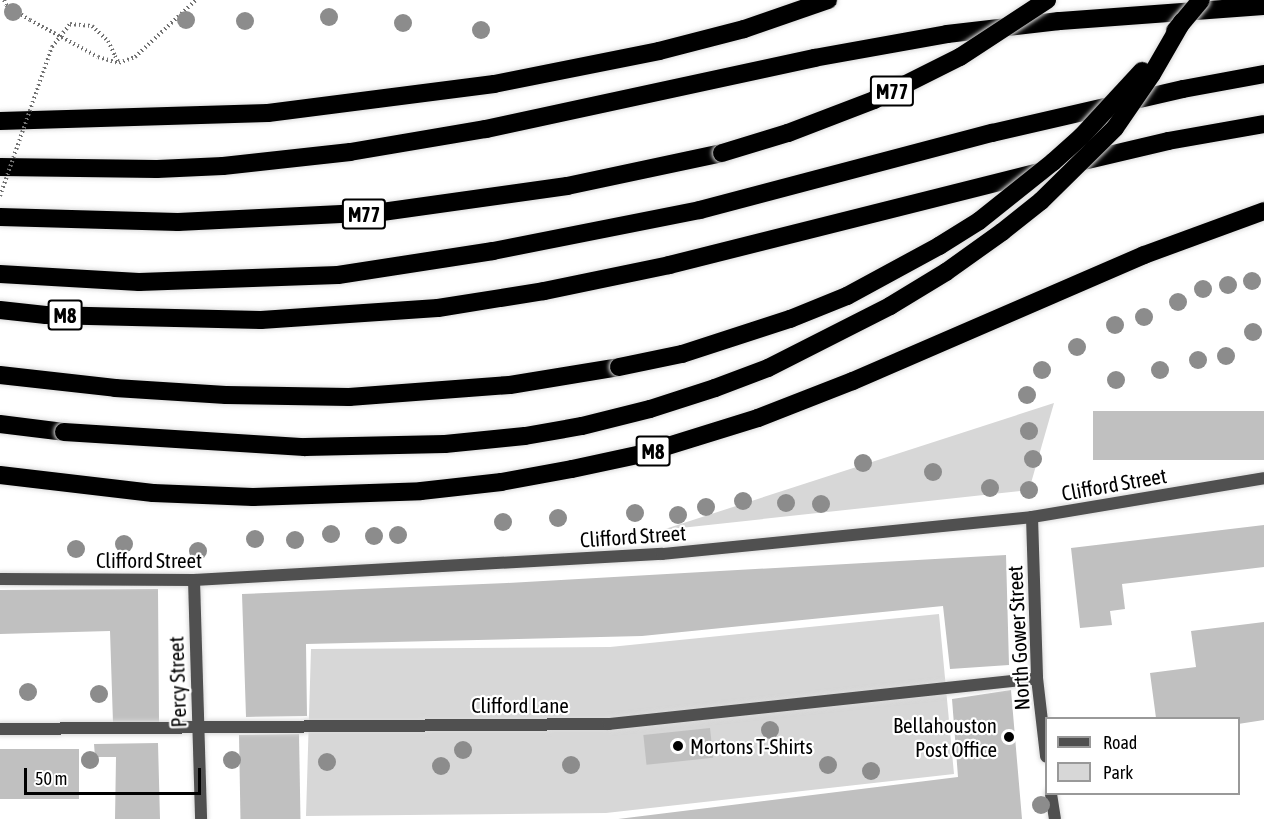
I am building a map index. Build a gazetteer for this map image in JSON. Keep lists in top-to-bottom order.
{
  "streets": {
    "highway": ["M77", "M8"],
    "street": [
      "Clifford Street",
      "North Gower Street",
      "Percy Street",
      "Clifford Lane"
    ]
  },
  "crossings": [
    ["Clifford Street", "North Gower Street"],
    ["Clifford Street", "Percy Street"],
    ["North Gower Street", "Clifford Lane"],
    ["Percy Street", "Clifford Lane"]
  ],
  "places": ["Bellahouston Post Office", "Mortons T-Shirts"],
  "legend": ["Road", "Park"],
  "scale_bar": "50 m"
}
